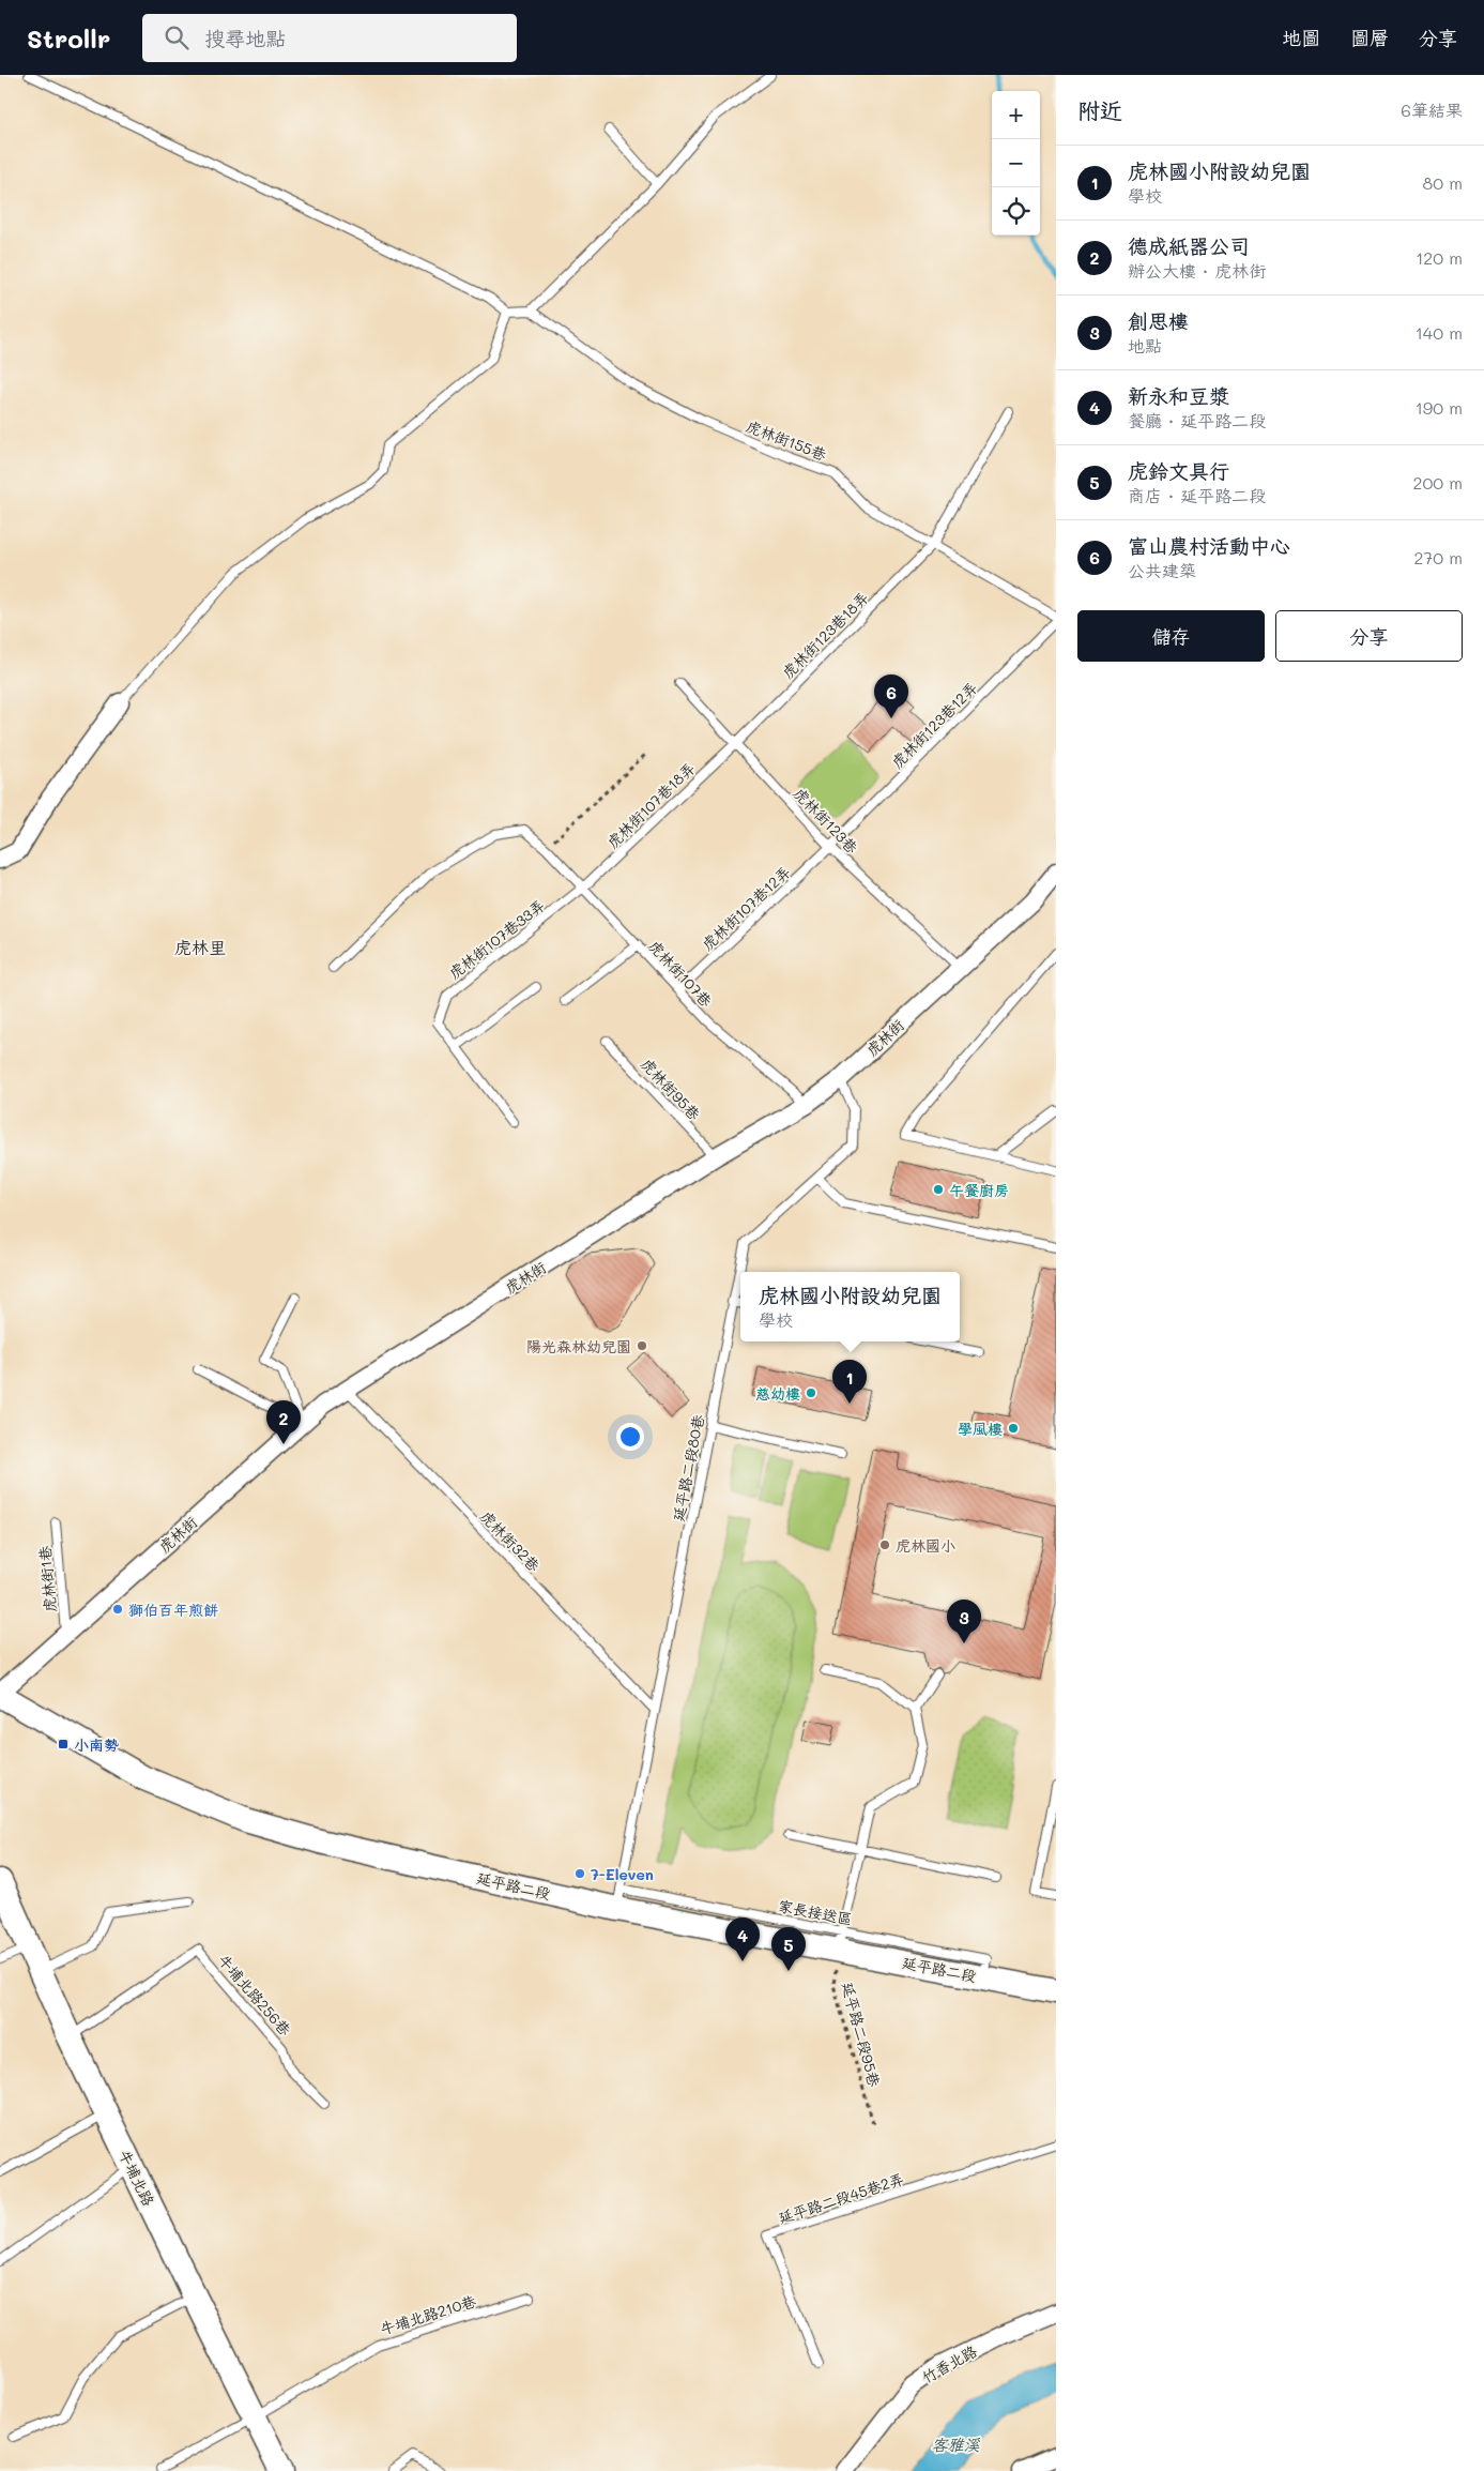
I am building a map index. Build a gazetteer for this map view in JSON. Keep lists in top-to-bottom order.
{
  "streets": {
    "street": [
      "虎林街",
      "延平路二段",
      "牛埔北路",
      "竹香北路"
    ],
    "lane": [
      "虎林街155巷",
      "虎林街123巷18弄",
      "虎林街123巷12弄",
      "虎林街107巷18弄",
      "虎林街123巷",
      "虎林街107巷12弄",
      "虎林街107巷33弄",
      "虎林街107巷",
      "虎林街95巷",
      "延平路二段80巷",
      "虎林街32巷",
      "虎林街1巷",
      "牛埔北路256巷",
      "延平路二段45巷2弄",
      "牛埔北路210巷"
    ],
    "path": ["延平路二段95巷"]
  },
  "crossings": [
    ["虎林街155巷", "虎林街123巷18弄"],
    ["虎林街123巷18弄", "虎林街107巷18弄"],
    ["虎林街123巷18弄", "虎林街123巷"],
    ["虎林街123巷12弄", "虎林街123巷"],
    ["虎林街123巷12弄", "虎林街107巷12弄"],
    ["虎林街107巷18弄", "虎林街123巷"],
    ["虎林街107巷18弄", "虎林街107巷33弄"],
    ["虎林街107巷18弄", "虎林街107巷"],
    ["虎林街123巷", "虎林街107巷12弄"],
    ["虎林街123巷", "虎林街"],
    ["虎林街107巷12弄", "虎林街107巷"],
    ["虎林街107巷33弄", "虎林街107巷"],
    ["虎林街107巷", "虎林街"],
    ["虎林街", "虎林街95巷"],
    ["虎林街", "延平路二段80巷"],
    ["虎林街", "虎林街32巷"],
    ["虎林街", "虎林街1巷"],
    ["虎林街", "延平路二段"],
    ["延平路二段80巷", "虎林街32巷"],
    ["延平路二段80巷", "延平路二段"],
    ["延平路二段", "延平路二段95巷"],
    ["牛埔北路256巷", "牛埔北路"],
    ["牛埔北路", "牛埔北路210巷"]
  ],
  "districts": ["虎林里"],
  "water": ["客雅溪"],
  "places": {
    "other": [
      "午餐廚房",
      "陽光森林幼兒園",
      "慈幼樓",
      "學風樓",
      "虎林國小",
      "獅伯百年煎餅",
      "7-Eleven"
    ],
    "transit": ["小南勢"]
  },
  "page": {
    "header": "Strollr",
    "search": "搜尋地點",
    "nav": ["地圖", "圖層", "分享"],
    "heading": ["附近", "6筆結果"],
    "map_buttons": ["+", "−"],
    "list": [
      {
        "mark": "1",
        "name": "虎林國小附設幼兒園",
        "note": "學校",
        "value": "80 m"
      },
      {
        "mark": "2",
        "name": "德成紙器公司",
        "note": "辦公大樓 · 虎林街",
        "value": "120 m"
      },
      {
        "mark": "3",
        "name": "創思樓",
        "note": "地點",
        "value": "140 m"
      },
      {
        "mark": "4",
        "name": "新永和豆漿",
        "note": "餐廳 · 延平路二段",
        "value": "190 m"
      },
      {
        "mark": "5",
        "name": "虎鈴文具行",
        "note": "商店 · 延平路二段",
        "value": "200 m"
      },
      {
        "mark": "6",
        "name": "富山農村活動中心",
        "note": "公共建築",
        "value": "270 m"
      }
    ],
    "buttons": ["儲存", "分享"],
    "pins": [
      "6",
      "1",
      "2",
      "3",
      "4",
      "5"
    ],
    "popup": ["虎林國小附設幼兒園", "學校"]
  }
}
